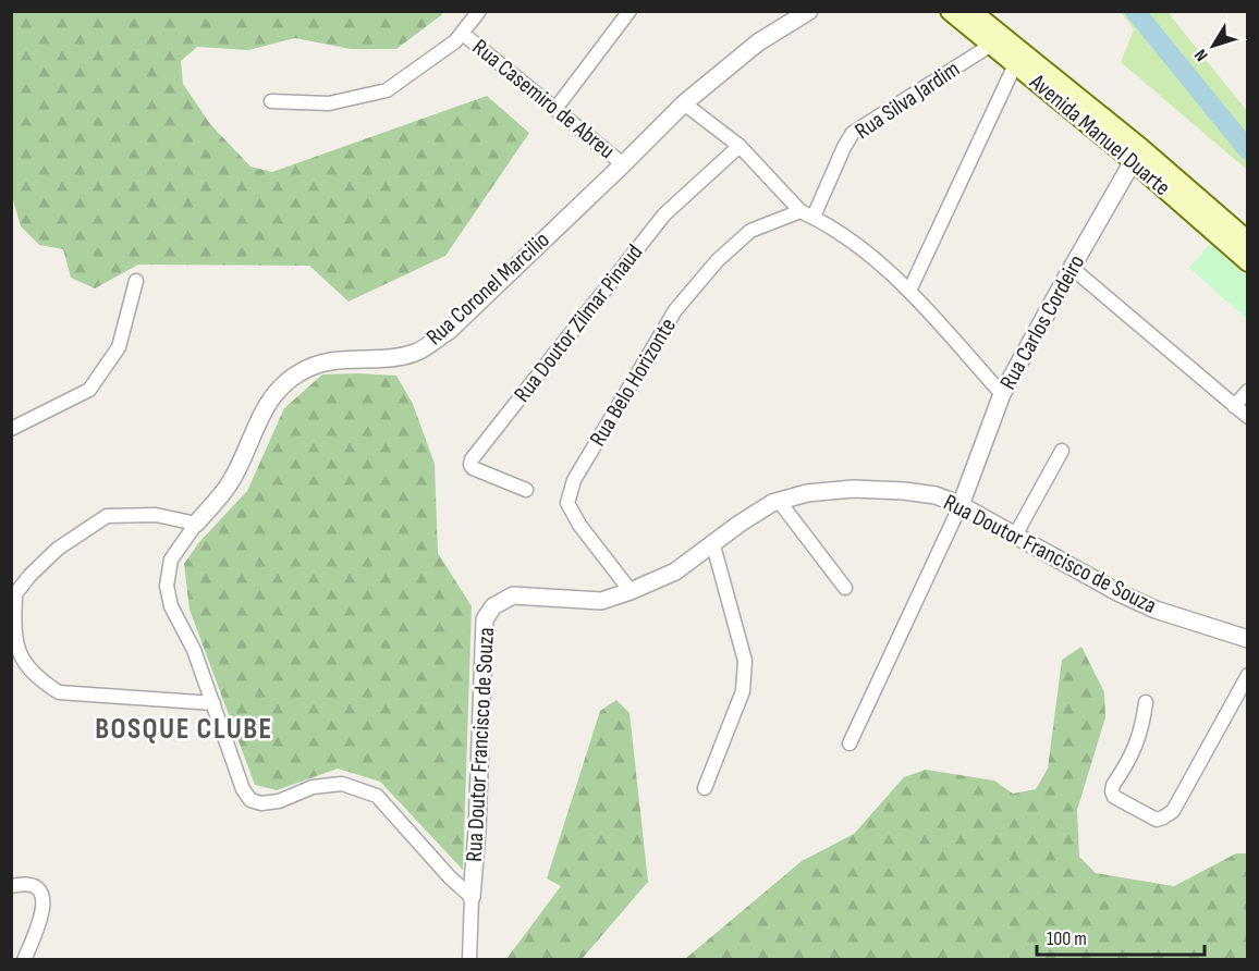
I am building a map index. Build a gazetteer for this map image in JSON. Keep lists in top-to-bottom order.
{
  "streets": {
    "main road": ["Avenida Manuel Duarte"],
    "street": [
      "Rua Casemiro de Abreu",
      "Rua Silva Jardim",
      "Rua Coronel Marcilio",
      "Rua Carlos Cordeiro",
      "Rua Doutor Zilmar Pinaud",
      "Rua Belo Horizonte",
      "Rua Doutor Francisco de Souza"
    ]
  },
  "crossings": [
    ["Rua Casemiro de Abreu", "Rua Coronel Marcilio"],
    ["Rua Silva Jardim", "Avenida Manuel Duarte"],
    ["Avenida Manuel Duarte", "Rua Carlos Cordeiro"],
    ["Rua Coronel Marcilio", "Rua Doutor Francisco de Souza"],
    ["Rua Carlos Cordeiro", "Rua Doutor Francisco de Souza"],
    ["Rua Belo Horizonte", "Rua Doutor Francisco de Souza"]
  ],
  "districts": ["BOSQUE CLUBE"],
  "scale_bar": "100 m",
  "north": "bottom left"
}
